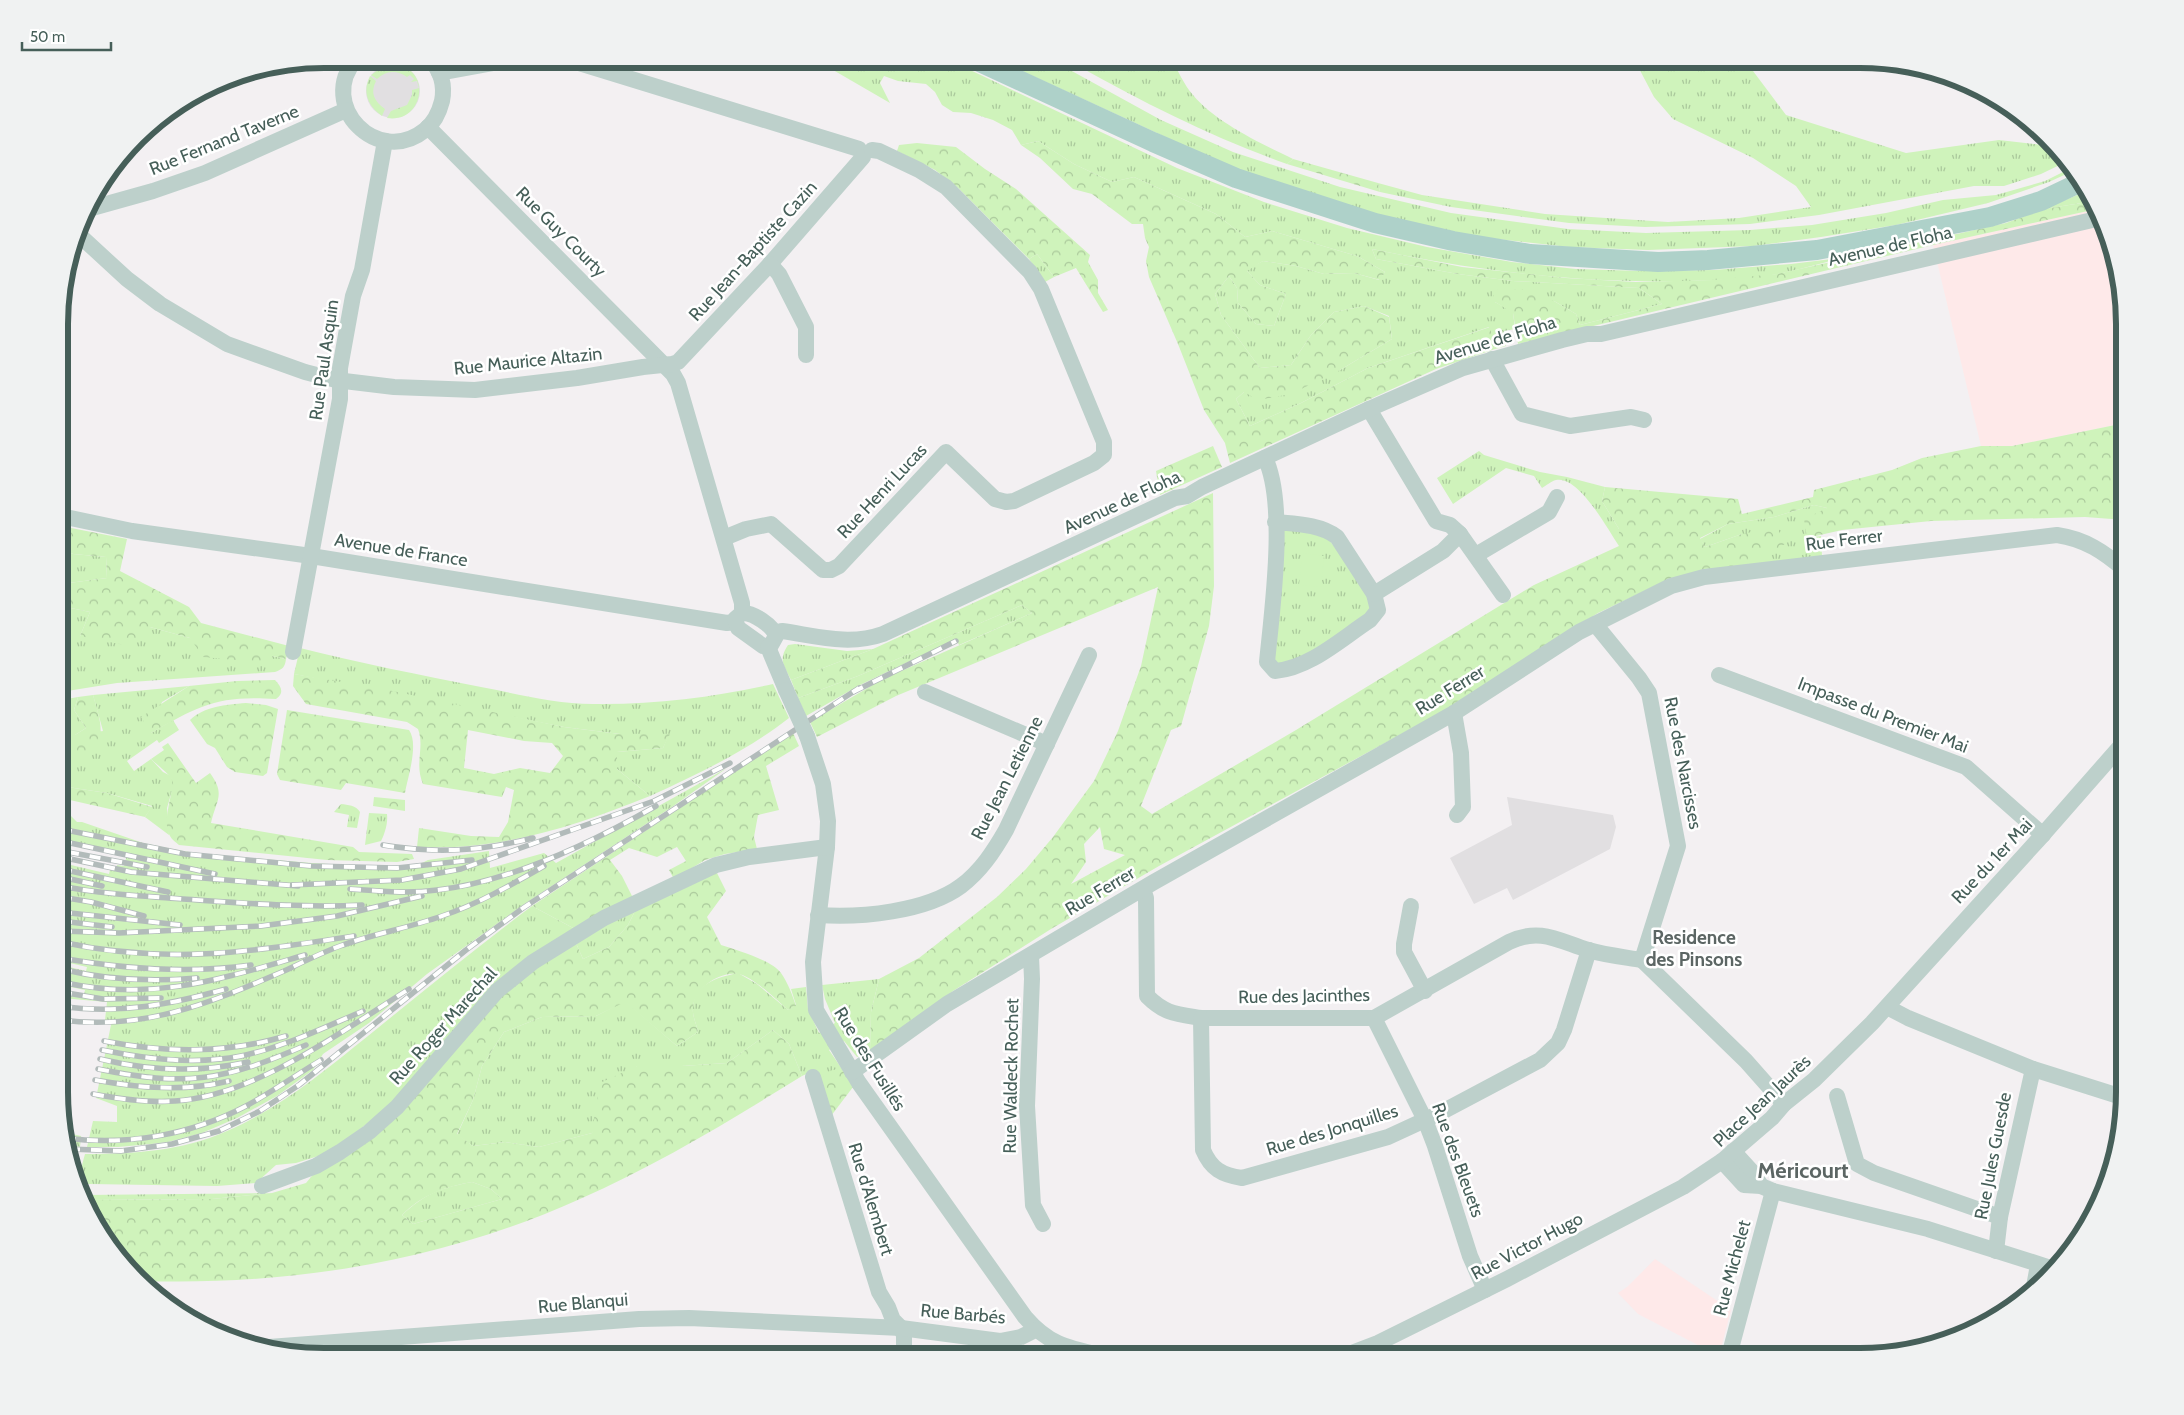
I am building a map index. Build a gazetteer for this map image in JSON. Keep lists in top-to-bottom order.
{
  "streets": {
    "street": [
      "Rue Fernand Taverne",
      "Rue Guy Courty",
      "Avenue de Floha",
      "Rue Jean-Baptiste Cazin",
      "Rue Paul Asquin",
      "Rue Maurice Altazin",
      "Rue Henri Lucas",
      "Rue Ferrer",
      "Avenue de France",
      "Impasse du Premier Mai",
      "Rue des Narcisses",
      "Rue Jean Letienne",
      "Rue du 1er Mai",
      "Rue des Jacinthes",
      "Rue Roger Marechal",
      "Rue des Fusillés",
      "Rue Waldeck Rochet",
      "Place Jean Jaurès",
      "Rue des Jonquilles",
      "Rue Jules Guesde",
      "Rue des Bleuets",
      "Rue d'Alembert",
      "Rue Victor Hugo",
      "Rue Michelet",
      "Rue Blanqui",
      "Rue Barbés"
    ]
  },
  "crossings": [
    ["Rue Guy Courty", "Rue Jean-Baptiste Cazin"],
    ["Rue Guy Courty", "Rue Maurice Altazin"],
    ["Rue Guy Courty", "Rue Henri Lucas"],
    ["Rue Guy Courty", "Avenue de France"],
    ["Avenue de Floha", "Rue des Fusillés"],
    ["Rue Jean-Baptiste Cazin", "Rue Maurice Altazin"],
    ["Rue Jean-Baptiste Cazin", "Rue Henri Lucas"],
    ["Rue Paul Asquin", "Rue Maurice Altazin"],
    ["Rue Paul Asquin", "Avenue de France"],
    ["Rue Ferrer", "Rue des Narcisses"],
    ["Rue Ferrer", "Rue des Jacinthes"],
    ["Rue Ferrer", "Rue des Fusillés"],
    ["Rue Ferrer", "Rue Waldeck Rochet"],
    ["Impasse du Premier Mai", "Rue du 1er Mai"],
    ["Rue des Narcisses", "Rue des Jacinthes"],
    ["Rue Jean Letienne", "Rue des Fusillés"],
    ["Rue du 1er Mai", "Place Jean Jaurès"],
    ["Rue des Jacinthes", "Rue des Jonquilles"],
    ["Rue des Jacinthes", "Rue des Bleuets"],
    ["Rue Roger Marechal", "Rue des Fusillés"],
    ["Rue des Fusillés", "Rue Barbés"],
    ["Place Jean Jaurès", "Rue Jules Guesde"],
    ["Place Jean Jaurès", "Rue Victor Hugo"],
    ["Place Jean Jaurès", "Rue Michelet"],
    ["Rue des Jonquilles", "Rue des Bleuets"],
    ["Rue des Bleuets", "Rue Victor Hugo"],
    ["Rue d'Alembert", "Rue Blanqui"],
    ["Rue d'Alembert", "Rue Barbés"],
    ["Rue Blanqui", "Rue Barbés"]
  ],
  "districts": ["Residence des Pinsons", "Méricourt"],
  "scale_bar": "50 m"
}
